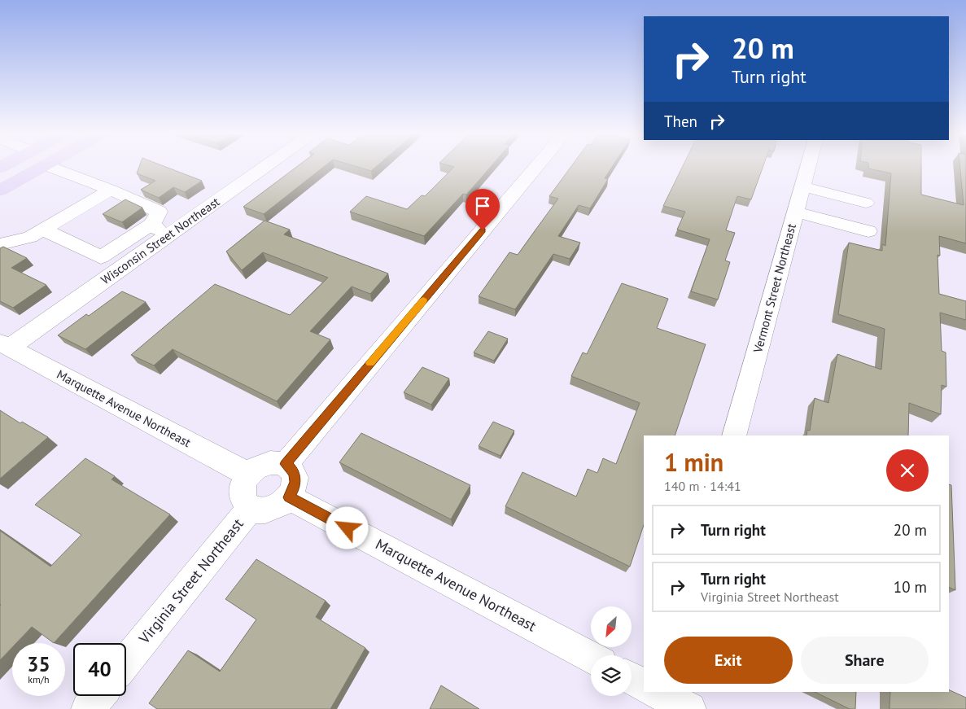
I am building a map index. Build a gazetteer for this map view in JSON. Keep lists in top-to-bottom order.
{
  "streets": {
    "street": [
      "Wisconsin Street Northeast",
      "Vermont Street Northeast",
      "Marquette Avenue Northeast",
      "Virginia Street Northeast"
    ]
  },
  "crossings": [
    ["Wisconsin Street Northeast", "Marquette Avenue Northeast"],
    ["Marquette Avenue Northeast", "Virginia Street Northeast"]
  ],
  "north": "bottom left",
  "page": {
    "turn": ["20 m", "Turn right"],
    "then": "Then",
    "heading": ["1 min", "140 m · 14:41"],
    "list": [
      {
        "name": "Turn right",
        "value": "20 m"
      },
      {
        "name": "Turn right",
        "note": "Virginia Street Northeast",
        "value": "10 m"
      }
    ],
    "buttons": ["Exit", "Share"],
    "speed": "35 km/h",
    "limit": "40"
  }
}
